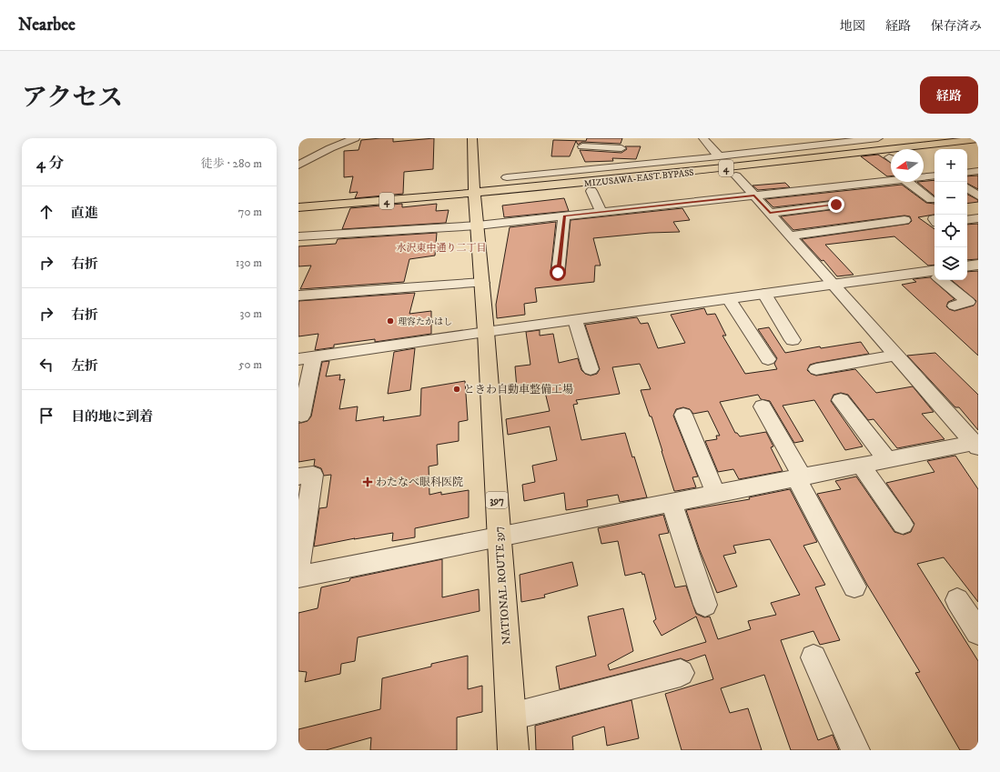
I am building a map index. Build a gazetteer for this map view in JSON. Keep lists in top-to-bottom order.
{
  "streets": {
    "highway": [
      "4",
      "MIZUSAWA-EAST BYPASS",
      "397",
      "NATIONAL ROUTE 397"
    ]
  },
  "crossings": [
    ["MIZUSAWA-EAST BYPASS", "NATIONAL ROUTE 397"]
  ],
  "districts": ["水沢東中通り二丁目"],
  "places": {
    "other": ["理容たかはし", "ときわ自動車整備工場"],
    "health": ["わたなべ眼科医院"]
  },
  "north": "left",
  "page": {
    "header": "Nearbee",
    "nav": ["地図", "経路", "保存済み"],
    "title": "アクセス",
    "buttons": "経路",
    "heading": ["4 分", "徒歩 · 280 m"],
    "map_buttons": ["+", "−"],
    "list": [
      ["直進", "70 m"],
      ["右折", "130 m"],
      ["右折", "30 m"],
      ["左折", "50 m"],
      "目的地に到着"
    ]
  }
}
